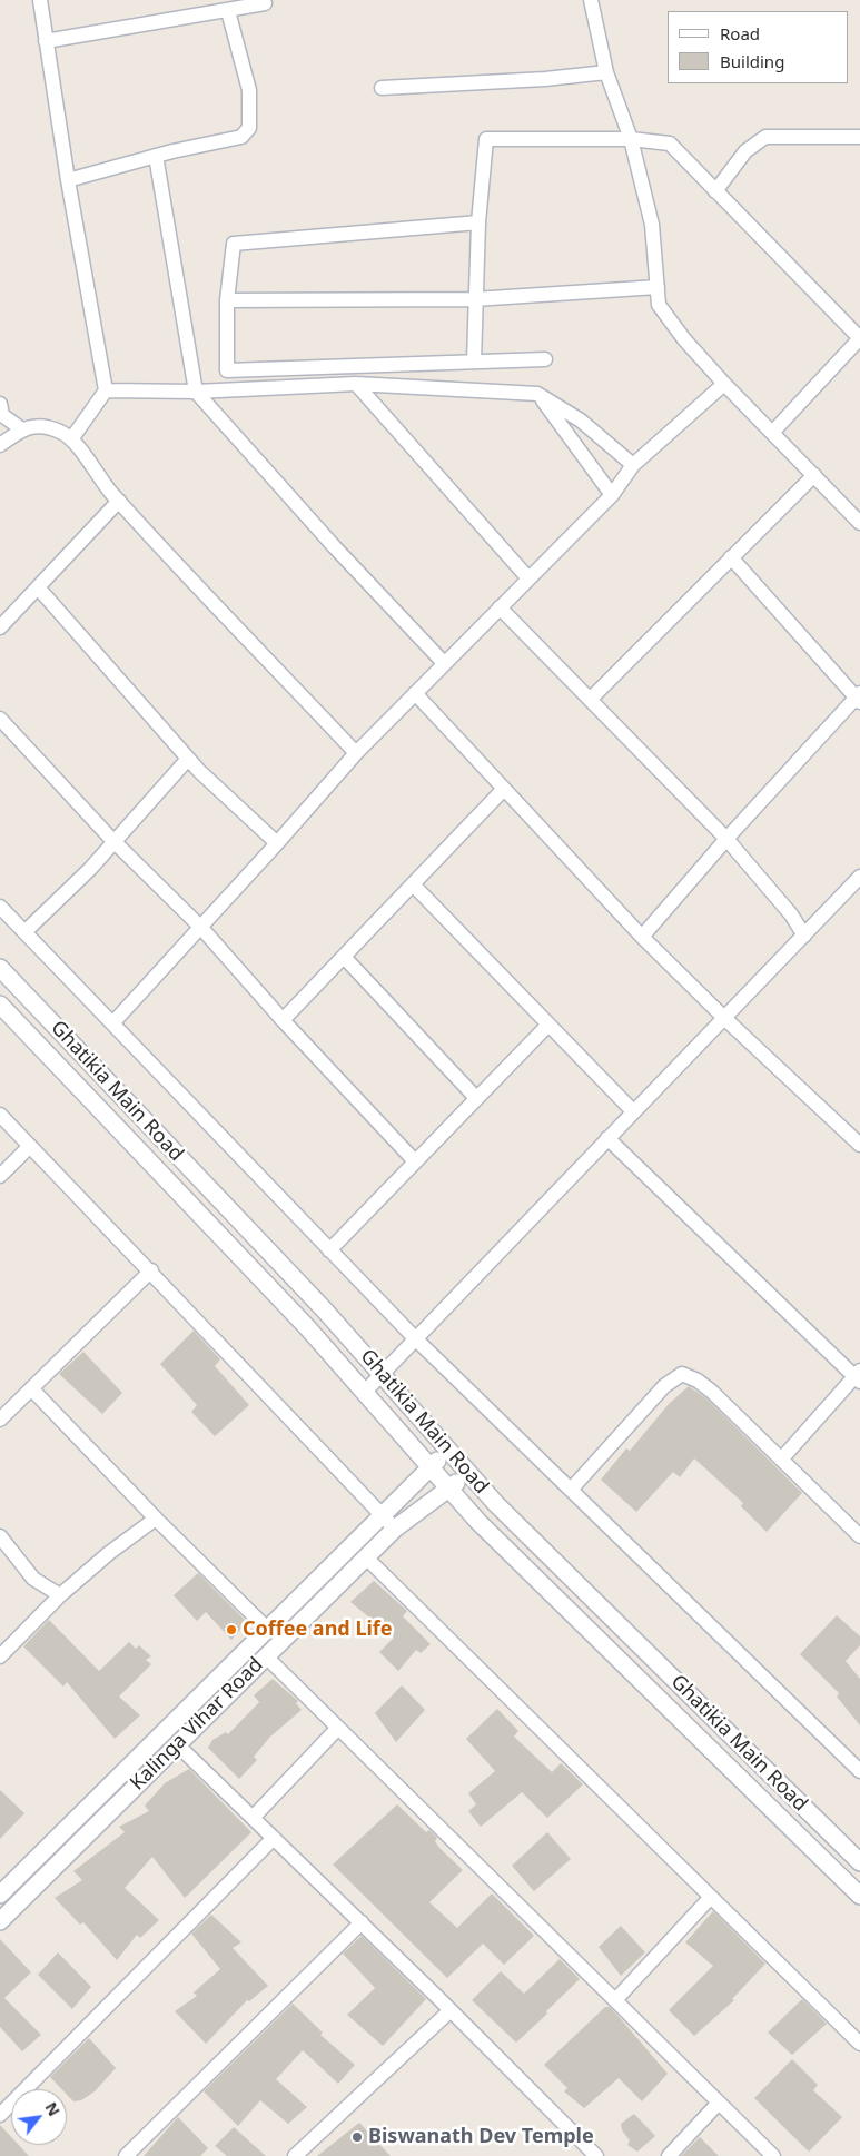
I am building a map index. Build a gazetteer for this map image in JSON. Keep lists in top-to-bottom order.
{
  "streets": {
    "street": ["Ghatikia Main Road", "Kalinga Vihar Road"]
  },
  "crossings": [
    ["Ghatikia Main Road", "Kalinga Vihar Road"]
  ],
  "places": ["Coffee and Life", "Biswanath Dev Temple"],
  "legend": ["Road", "Building"],
  "north": "top right"
}
